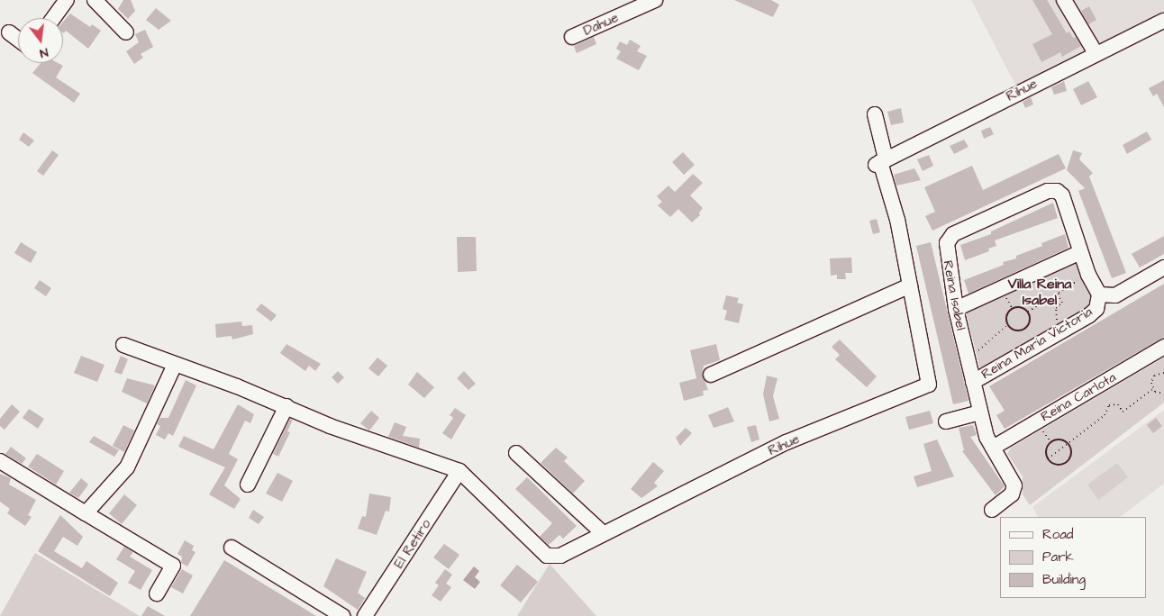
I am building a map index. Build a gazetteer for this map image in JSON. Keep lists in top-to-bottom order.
{
  "streets": {
    "street": [
      "Dahue",
      "Rihue",
      "Reina Isabel",
      "Reina María Victoria",
      "Reina Carlota",
      "El Retiro"
    ]
  },
  "crossings": [
    ["Rihue", "El Retiro"],
    ["Reina Isabel", "Reina María Victoria"],
    ["Reina Isabel", "Reina Carlota"]
  ],
  "districts": ["Villa Reina Isabel"],
  "legend": ["Road", "Park", "Building"],
  "north": "bottom"
}
